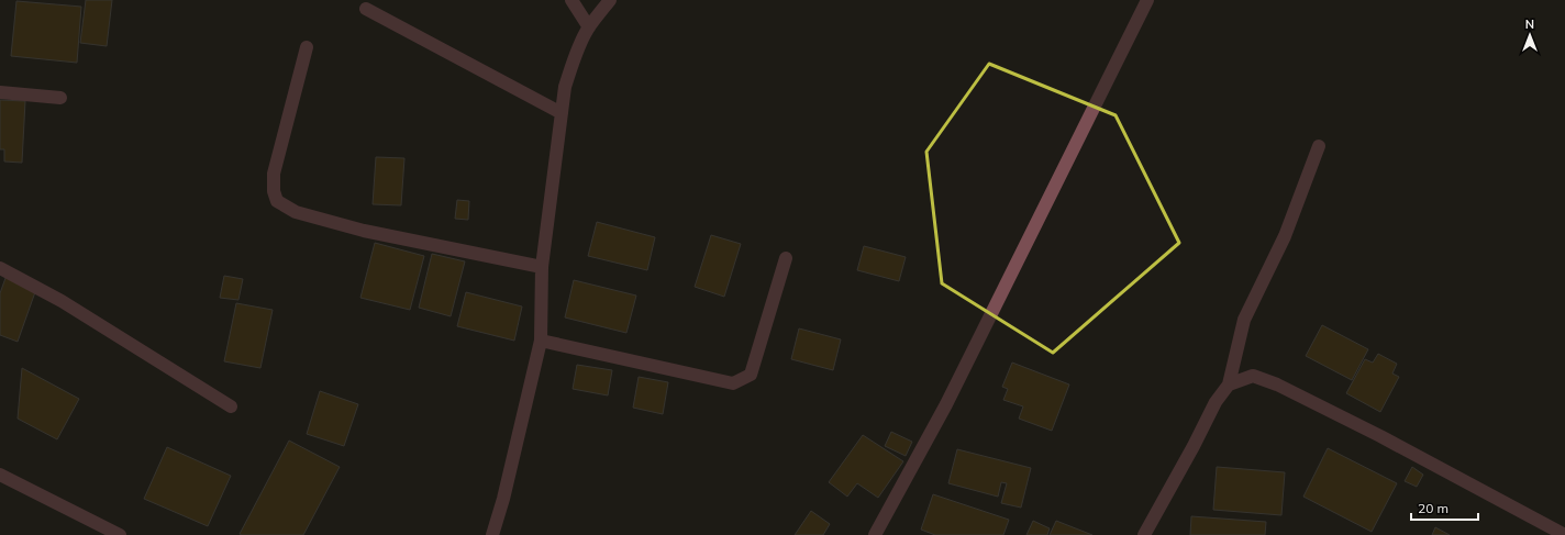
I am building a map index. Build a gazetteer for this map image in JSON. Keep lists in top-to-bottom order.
{
  "scale_bar": "20 m",
  "north": "top"
}
